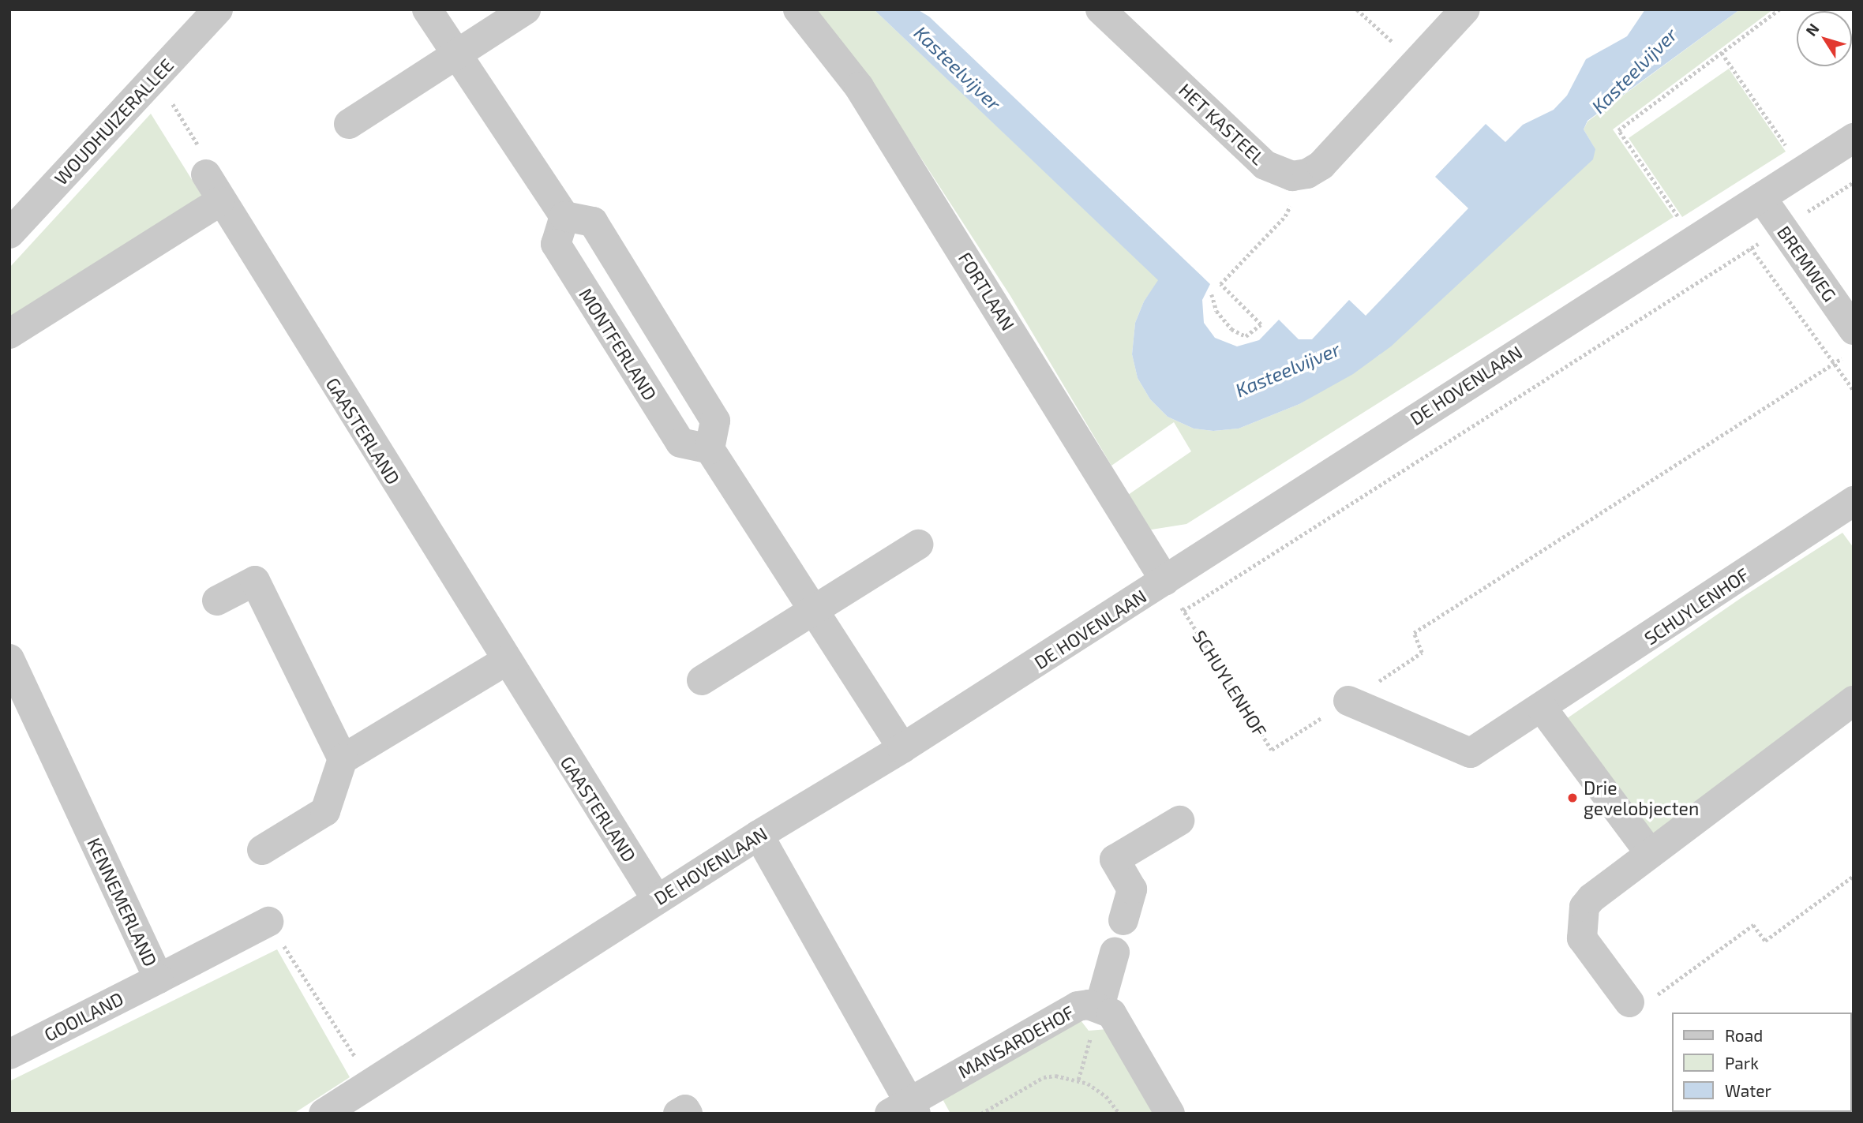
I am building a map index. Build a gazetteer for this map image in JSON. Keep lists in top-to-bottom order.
{
  "streets": {
    "street": [
      "WOUDHUIZERALLEE",
      "HET KASTEEL",
      "BREMWEG",
      "FORTLAAN",
      "MONTFERLAND",
      "DE HOVENLAAN",
      "GAASTERLAND",
      "SCHUYLENHOF",
      "KENNEMERLAND",
      "GOOILAND",
      "MANSARDEHOF"
    ]
  },
  "crossings": [
    ["BREMWEG", "DE HOVENLAAN"],
    ["FORTLAAN", "DE HOVENLAAN"],
    ["FORTLAAN", "SCHUYLENHOF"],
    ["DE HOVENLAAN", "GAASTERLAND"],
    ["DE HOVENLAAN", "SCHUYLENHOF"],
    ["DE HOVENLAAN", "MANSARDEHOF"],
    ["KENNEMERLAND", "GOOILAND"]
  ],
  "water": ["Kasteelvijver"],
  "places": ["Drie gevelobjecten"],
  "legend": ["Road", "Park", "Water"],
  "north": "top left"
}
